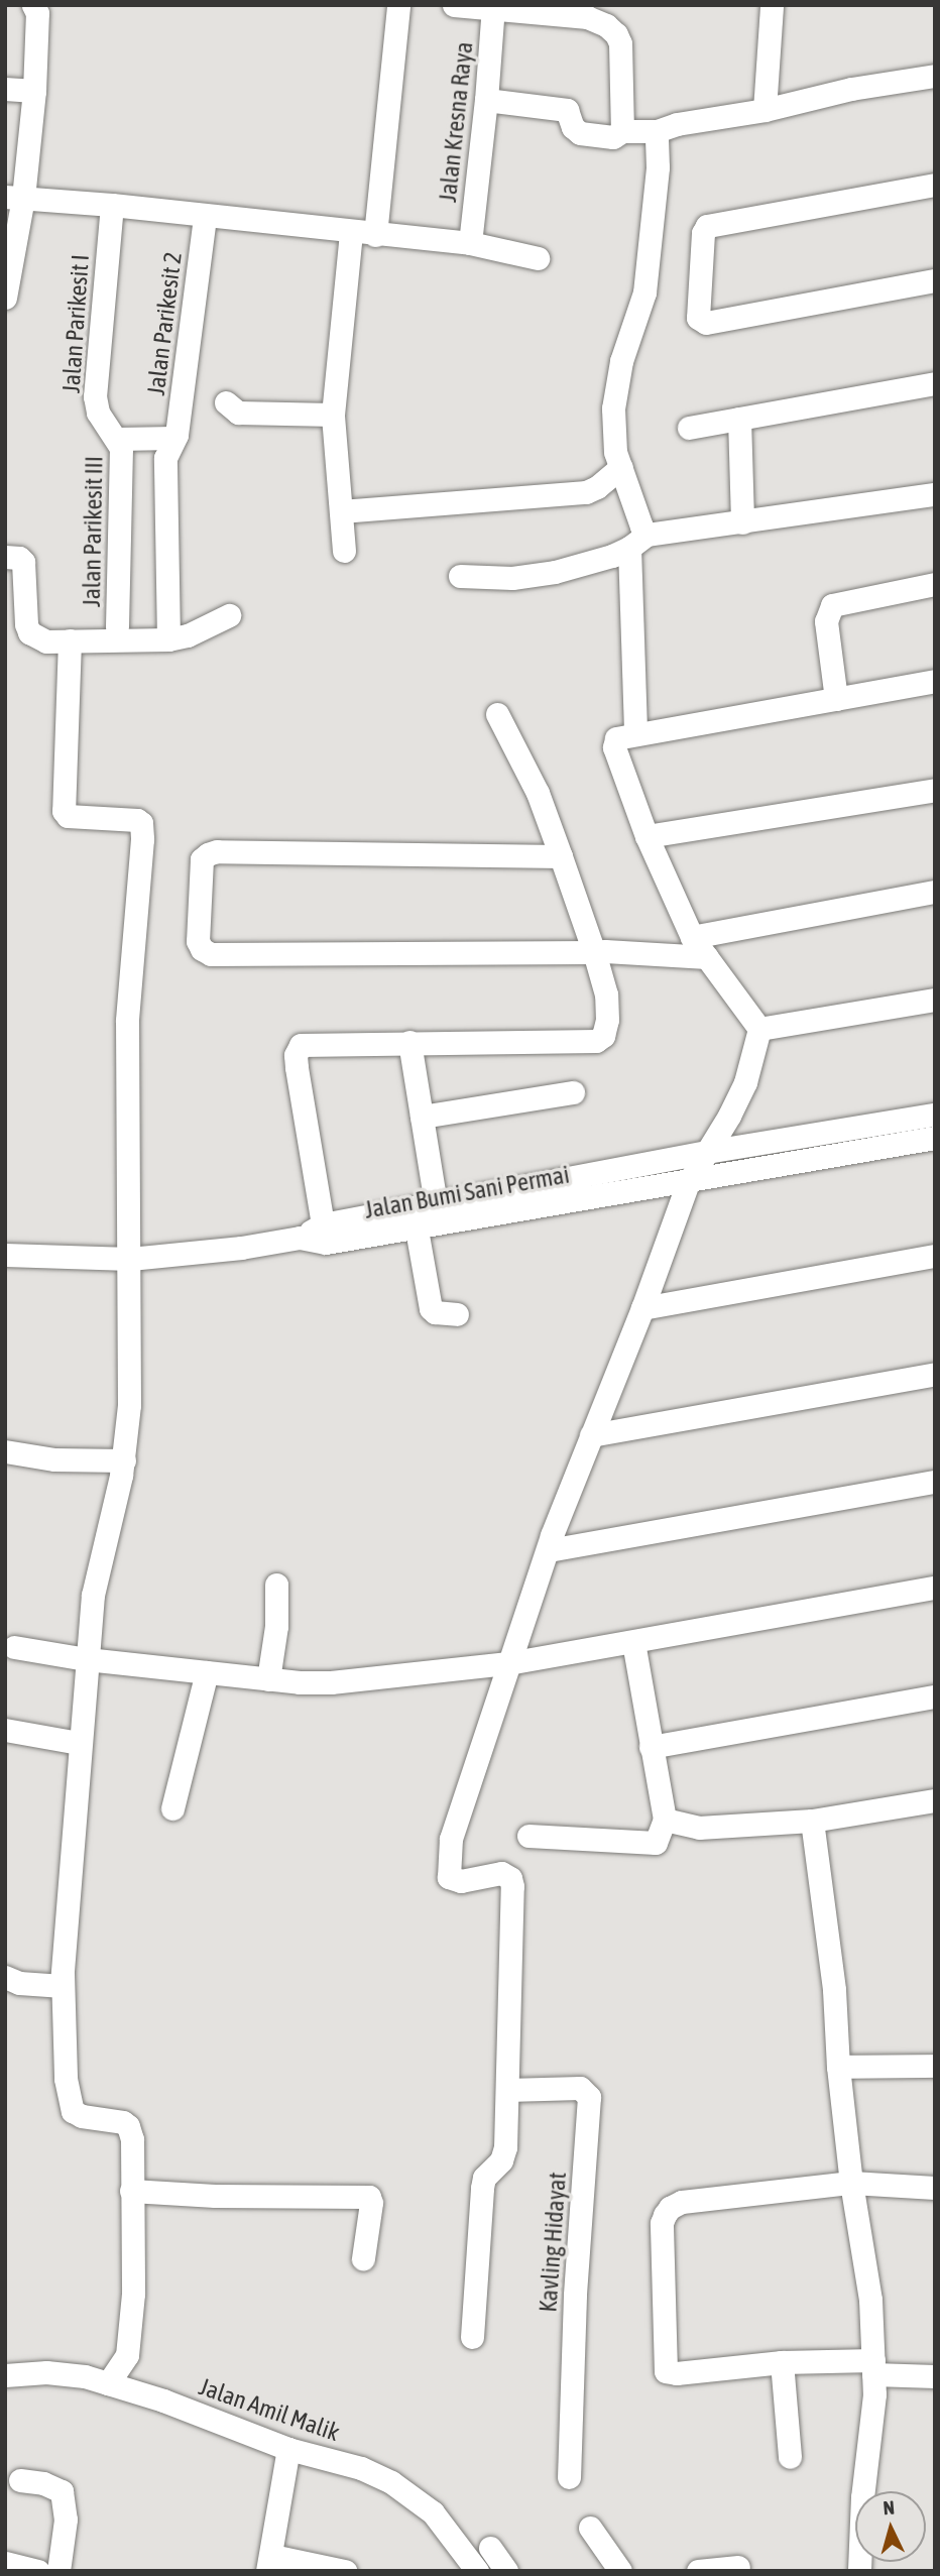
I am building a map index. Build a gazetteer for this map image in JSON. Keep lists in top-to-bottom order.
{
  "streets": {
    "street": [
      "Jalan Kresna Raya",
      "Jalan Parikesit I",
      "Jalan Parikesit 2",
      "Jalan Parikesit III",
      "Jalan Bumi Sani Permai",
      "Kavling Hidayat",
      "Jalan Amil Malik"
    ]
  },
  "crossings": [
    ["Jalan Parikesit I", "Jalan Parikesit III"]
  ],
  "north": "top"
}
